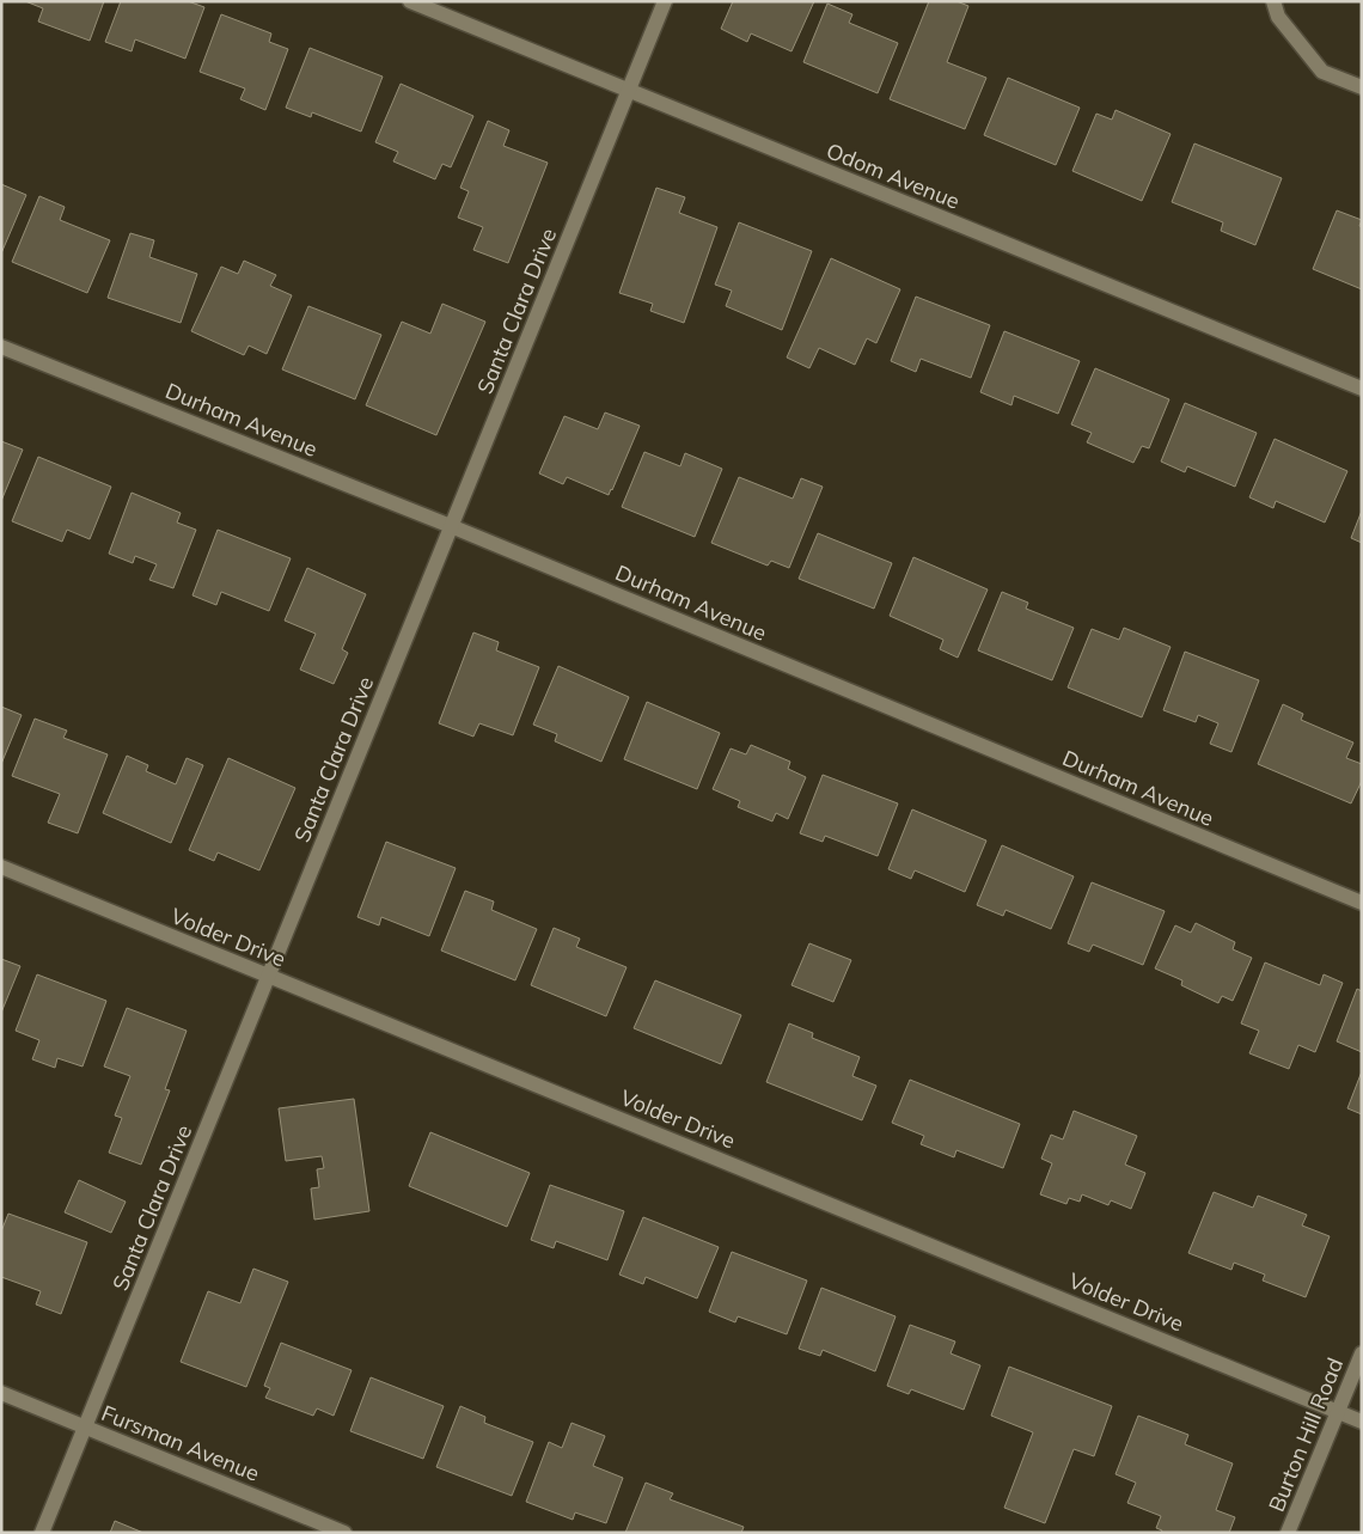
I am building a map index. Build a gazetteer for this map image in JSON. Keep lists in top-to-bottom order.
{
  "streets": {
    "street": [
      "Odom Avenue",
      "Santa Clara Drive",
      "Durham Avenue",
      "Volder Drive",
      "Burton Hill Road",
      "Fursman Avenue"
    ]
  },
  "crossings": [
    ["Odom Avenue", "Santa Clara Drive"],
    ["Santa Clara Drive", "Durham Avenue"],
    ["Santa Clara Drive", "Volder Drive"],
    ["Santa Clara Drive", "Fursman Avenue"],
    ["Volder Drive", "Burton Hill Road"]
  ]
}
